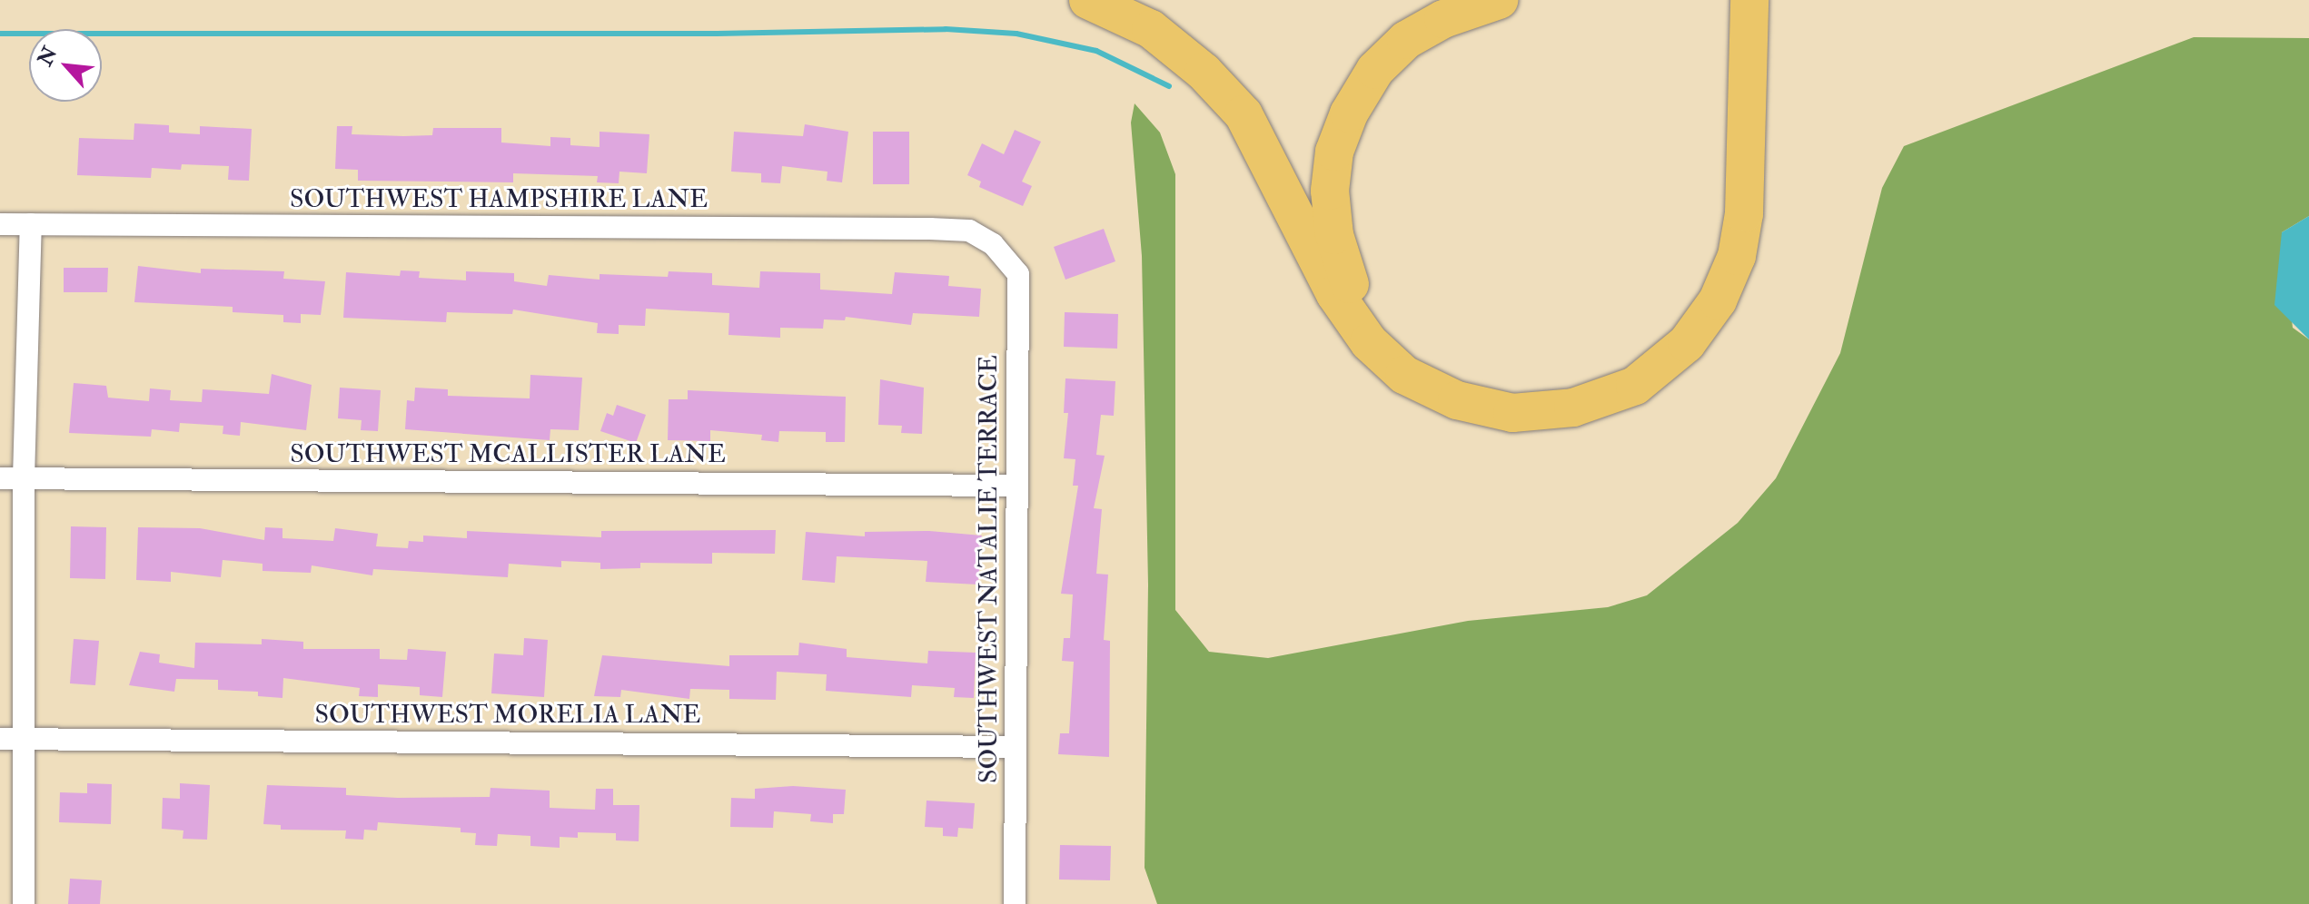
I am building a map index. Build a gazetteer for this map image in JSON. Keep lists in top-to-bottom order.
{
  "streets": {
    "street": [
      "SOUTHWEST HAMPSHIRE LANE",
      "SOUTHWEST MCALLISTER LANE",
      "SOUTHWEST NATALIE TERRACE",
      "SOUTHWEST MORELIA LANE"
    ]
  },
  "crossings": [
    ["SOUTHWEST HAMPSHIRE LANE", "SOUTHWEST NATALIE TERRACE"],
    ["SOUTHWEST MCALLISTER LANE", "SOUTHWEST NATALIE TERRACE"],
    ["SOUTHWEST NATALIE TERRACE", "SOUTHWEST MORELIA LANE"]
  ],
  "north": "top left"
}
